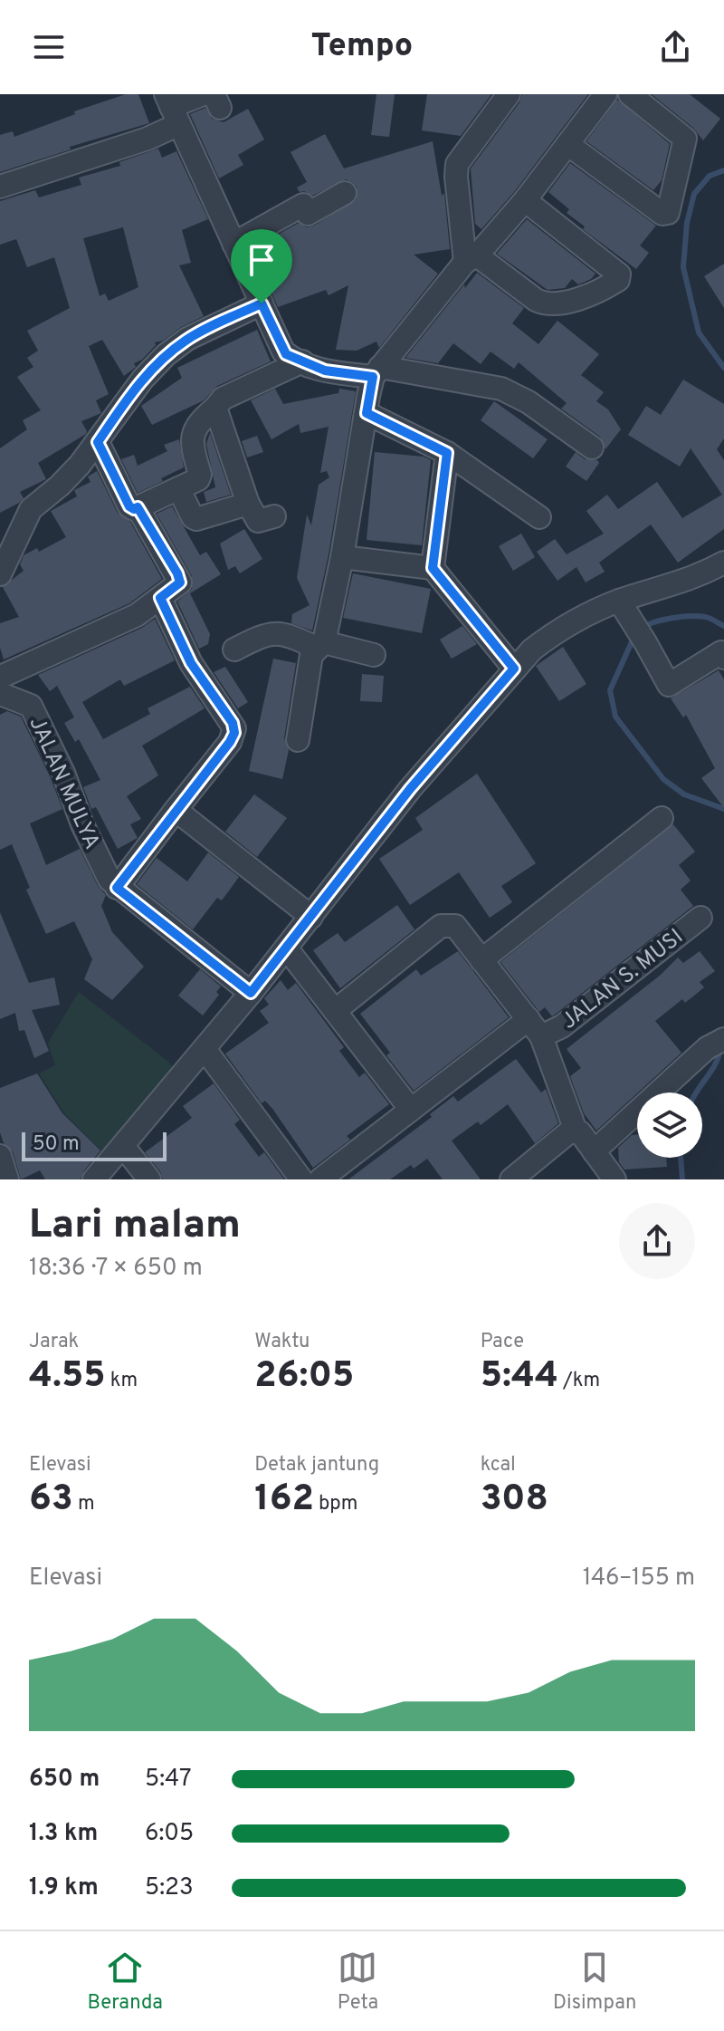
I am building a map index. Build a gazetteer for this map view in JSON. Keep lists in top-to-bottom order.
{
  "streets": {
    "street": ["JALAN MULYA", "JALAN S. MUSI"]
  },
  "scale_bar": "50 m",
  "page": {
    "header": "Tempo",
    "scale": "50 m",
    "heading": ["Lari malam", "18:36 · 7 × 650 m"],
    "stats": [
      ["Jarak", "4.55 km"],
      ["Waktu", "26:05"],
      ["Pace", "5:44 /km"],
      ["Elevasi", "63 m"],
      ["Detak jantung", "162 bpm"],
      ["kcal", "308"]
    ],
    "chart": ["Elevasi", "146–155 m"],
    "list": [
      {
        "name": "650 m",
        "note": "5:47"
      },
      {
        "name": "1.3 km",
        "note": "6:05"
      },
      {
        "name": "1.9 km",
        "note": "5:23"
      }
    ],
    "tabs": ["Beranda", "Peta", "Disimpan"]
  }
}
